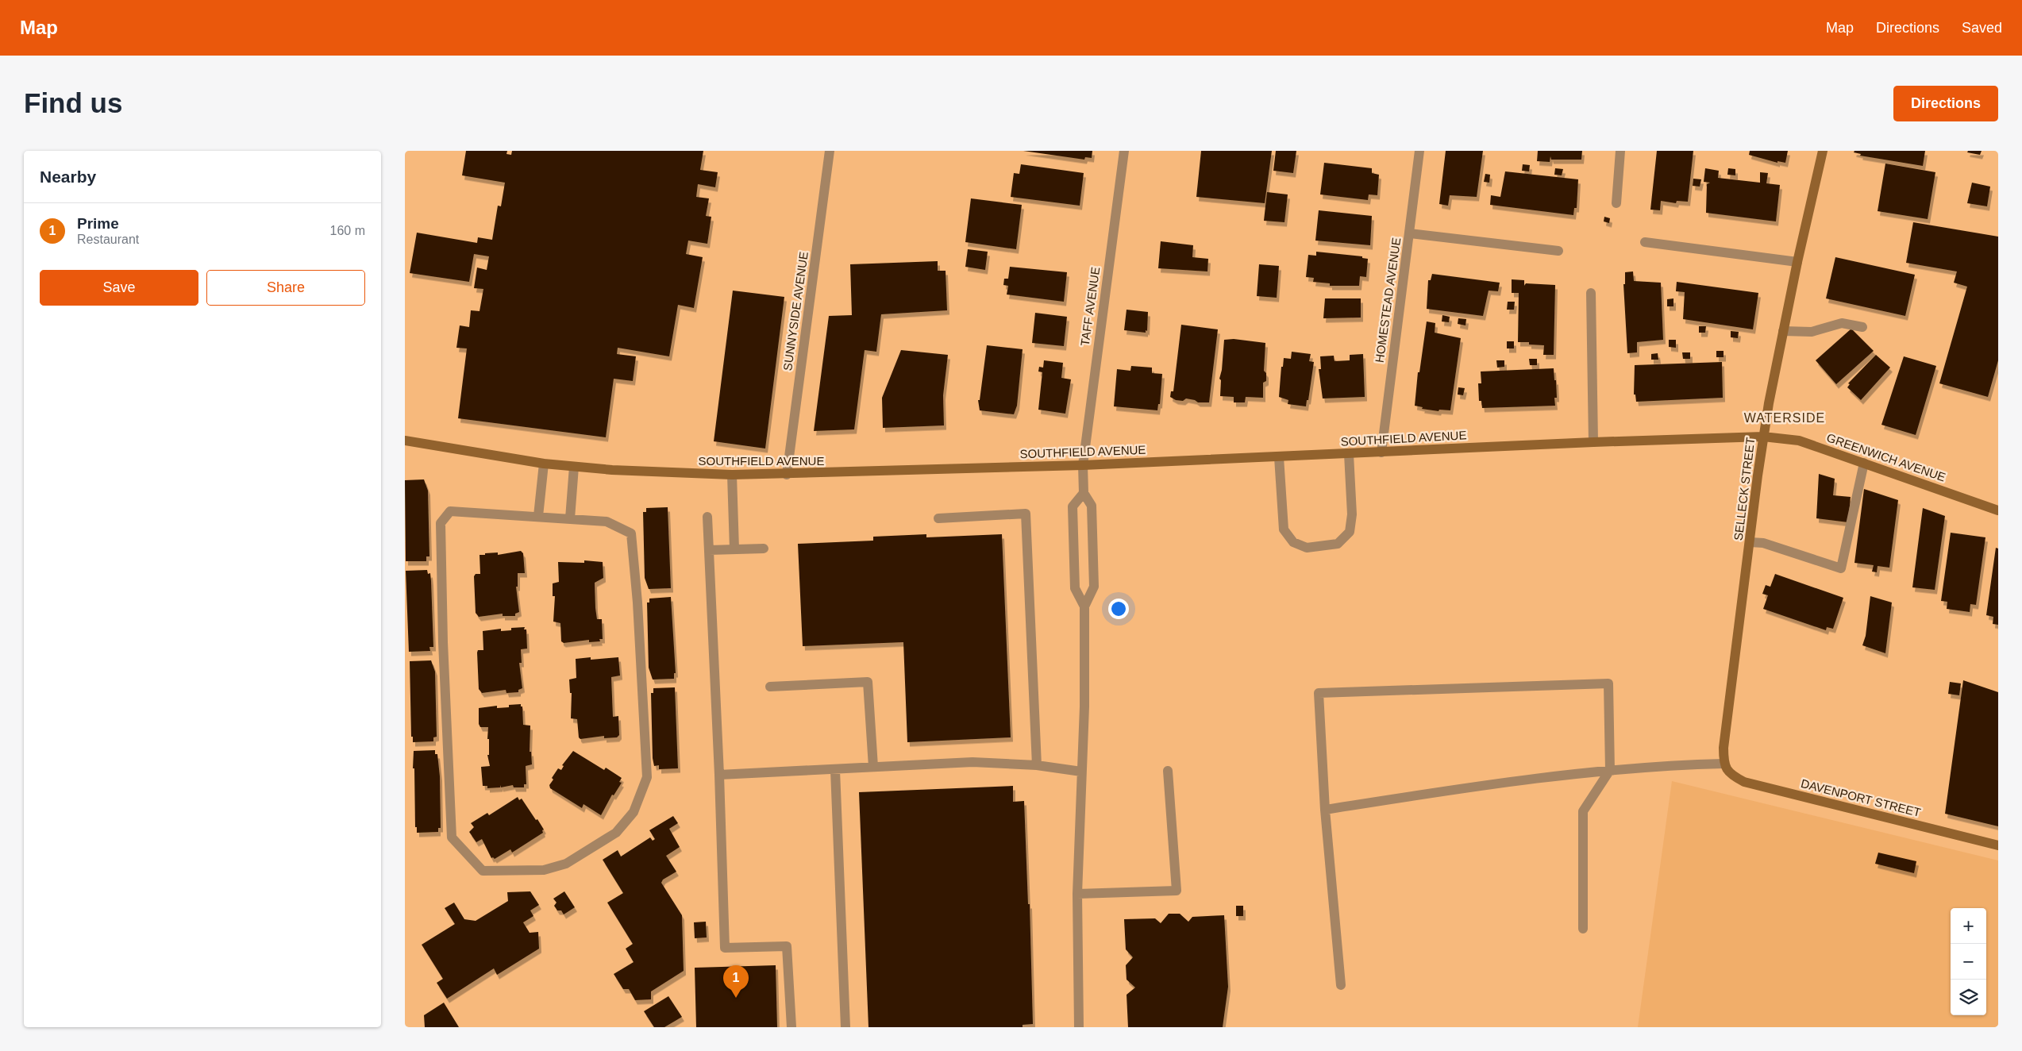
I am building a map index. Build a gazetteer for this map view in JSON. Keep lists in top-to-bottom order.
{
  "streets": {
    "street": [
      "HOMESTEAD AVENUE",
      "TAFF AVENUE",
      "SUNNYSIDE AVENUE",
      "SOUTHFIELD AVENUE",
      "GREENWICH AVENUE",
      "SELLECK STREET",
      "DAVENPORT STREET"
    ]
  },
  "crossings": [
    ["HOMESTEAD AVENUE", "SOUTHFIELD AVENUE"],
    ["TAFF AVENUE", "SOUTHFIELD AVENUE"],
    ["SUNNYSIDE AVENUE", "SOUTHFIELD AVENUE"],
    ["SOUTHFIELD AVENUE", "GREENWICH AVENUE"],
    ["SOUTHFIELD AVENUE", "SELLECK STREET"],
    ["GREENWICH AVENUE", "SELLECK STREET"],
    ["SELLECK STREET", "DAVENPORT STREET"]
  ],
  "districts": ["WATERSIDE"],
  "page": {
    "header": "Map",
    "nav": ["Map", "Directions", "Saved"],
    "buttons": [
      "Directions",
      ["Save", "Share"]
    ],
    "title": "Find us",
    "heading": "Nearby",
    "list": [
      {
        "mark": "1",
        "name": "Prime",
        "note": "Restaurant",
        "value": "160 m"
      }
    ],
    "map_buttons": ["+", "−"],
    "pins": "1"
  }
}
